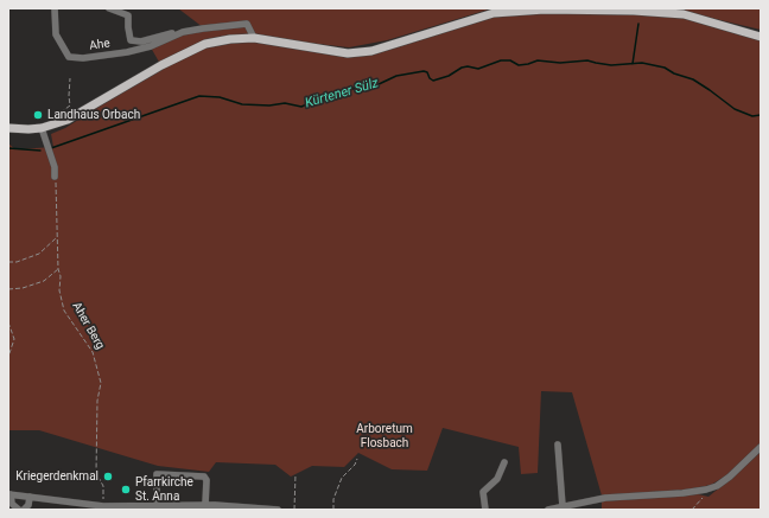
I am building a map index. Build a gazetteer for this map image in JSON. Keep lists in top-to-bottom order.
{
  "streets": {
    "street": ["Ahe"],
    "path": ["Aher Berg"]
  },
  "water": ["Kürtener Sülz"],
  "parks": ["Arboretum Flosbach"],
  "places": ["Landhaus Orbach", "Kriegerdenkmal", "Pfarrkirche St. Anna"]
}
